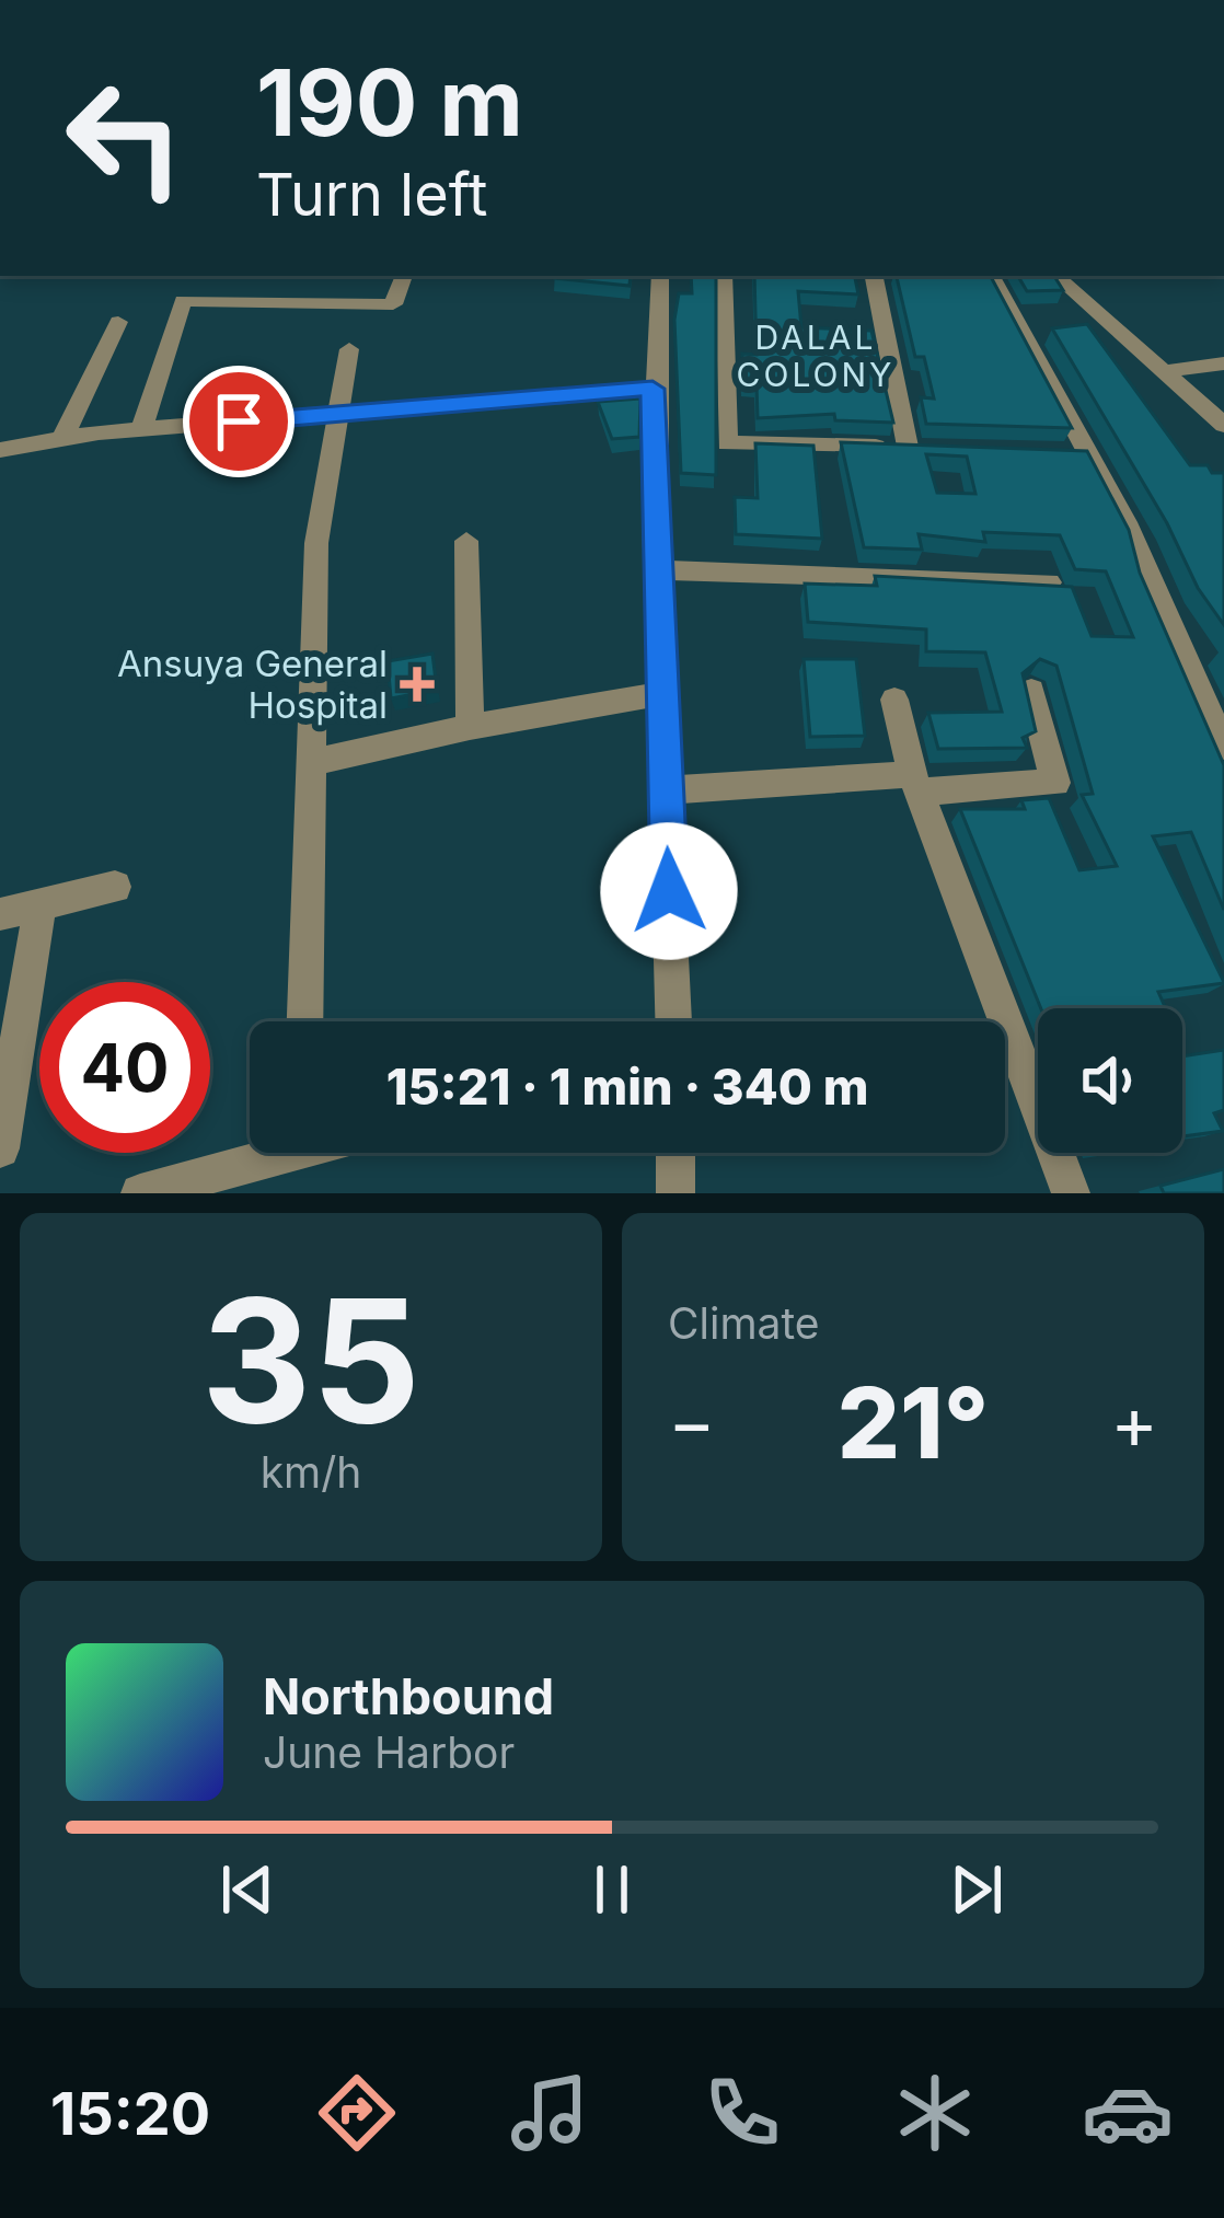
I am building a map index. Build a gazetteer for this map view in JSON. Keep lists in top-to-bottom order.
{
  "districts": ["DALAL COLONY"],
  "places": {
    "health": ["Ansuya General Hospital"]
  },
  "page": {
    "turn": ["190 m", "Turn left"],
    "limit": "40",
    "trip": "15:21 · 1 min · 340 m",
    "tile": [
      ["35", "km/h"],
      "Climate"
    ],
    "heat": ["−", "21°", "+"],
    "song": ["Northbound", "June Harbor"],
    "tabs": "15:20"
  }
}
